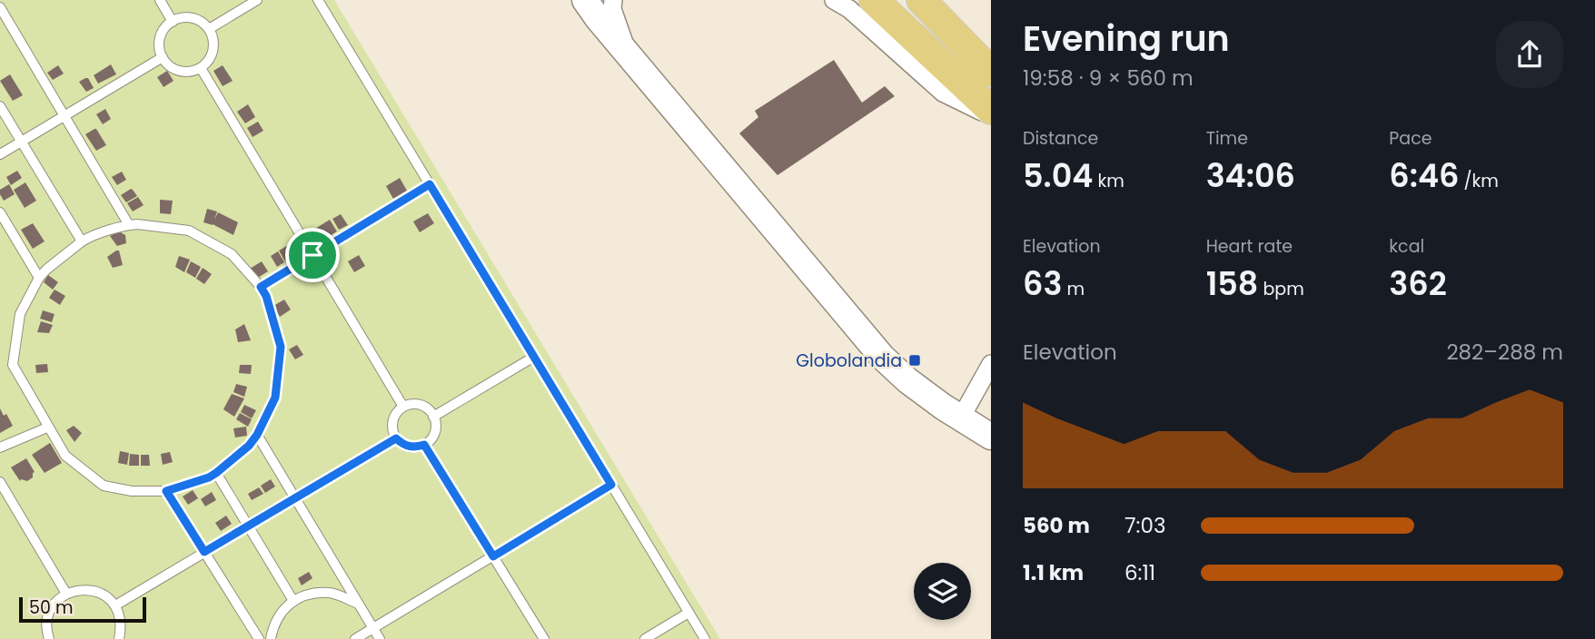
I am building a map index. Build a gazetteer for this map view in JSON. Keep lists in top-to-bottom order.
{
  "places": {
    "transit": ["Globolandia"]
  },
  "scale_bar": "50 m",
  "page": {
    "heading": ["Evening run", "19:58 · 9 × 560 m"],
    "stats": [
      ["Distance", "5.04 km"],
      ["Time", "34:06"],
      ["Pace", "6:46 /km"],
      ["Elevation", "63 m"],
      ["Heart rate", "158 bpm"],
      ["kcal", "362"]
    ],
    "chart": ["Elevation", "282–288 m"],
    "list": [
      {
        "name": "560 m",
        "note": "7:03"
      },
      {
        "name": "1.1 km",
        "note": "6:11"
      }
    ],
    "scale": "50 m"
  }
}
